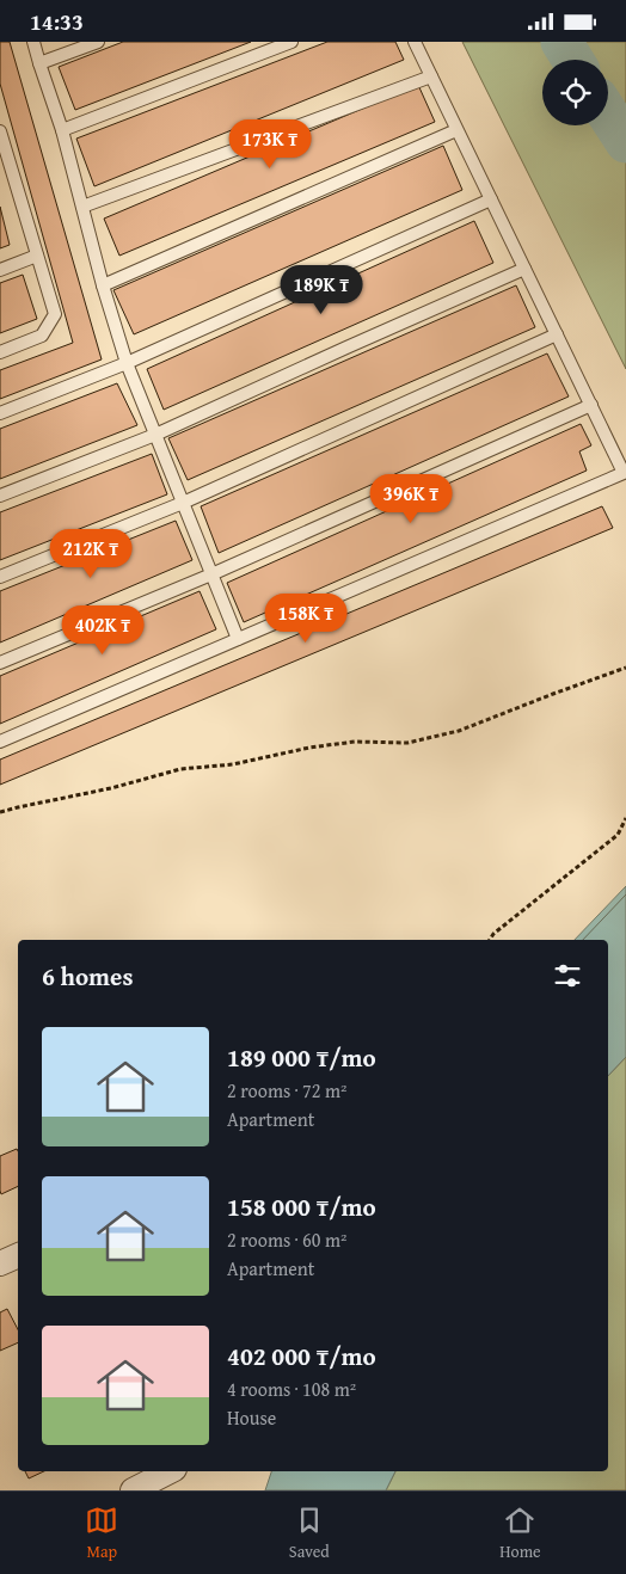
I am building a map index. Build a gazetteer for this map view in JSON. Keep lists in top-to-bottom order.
{
  "page": {
    "status": "14:33",
    "price": [
      "173K ₸",
      "189K ₸",
      "396K ₸",
      "212K ₸",
      "158K ₸",
      "402K ₸"
    ],
    "heading": "6 homes",
    "list": [
      {
        "name": "189 000 ₸/mo",
        "note": "2 rooms · 72 m² · Apartment"
      },
      {
        "name": "158 000 ₸/mo",
        "note": "2 rooms · 60 m² · Apartment"
      },
      {
        "name": "402 000 ₸/mo",
        "note": "4 rooms · 108 m² · House"
      }
    ],
    "tabs": ["Map", "Saved", "Home"]
  }
}
